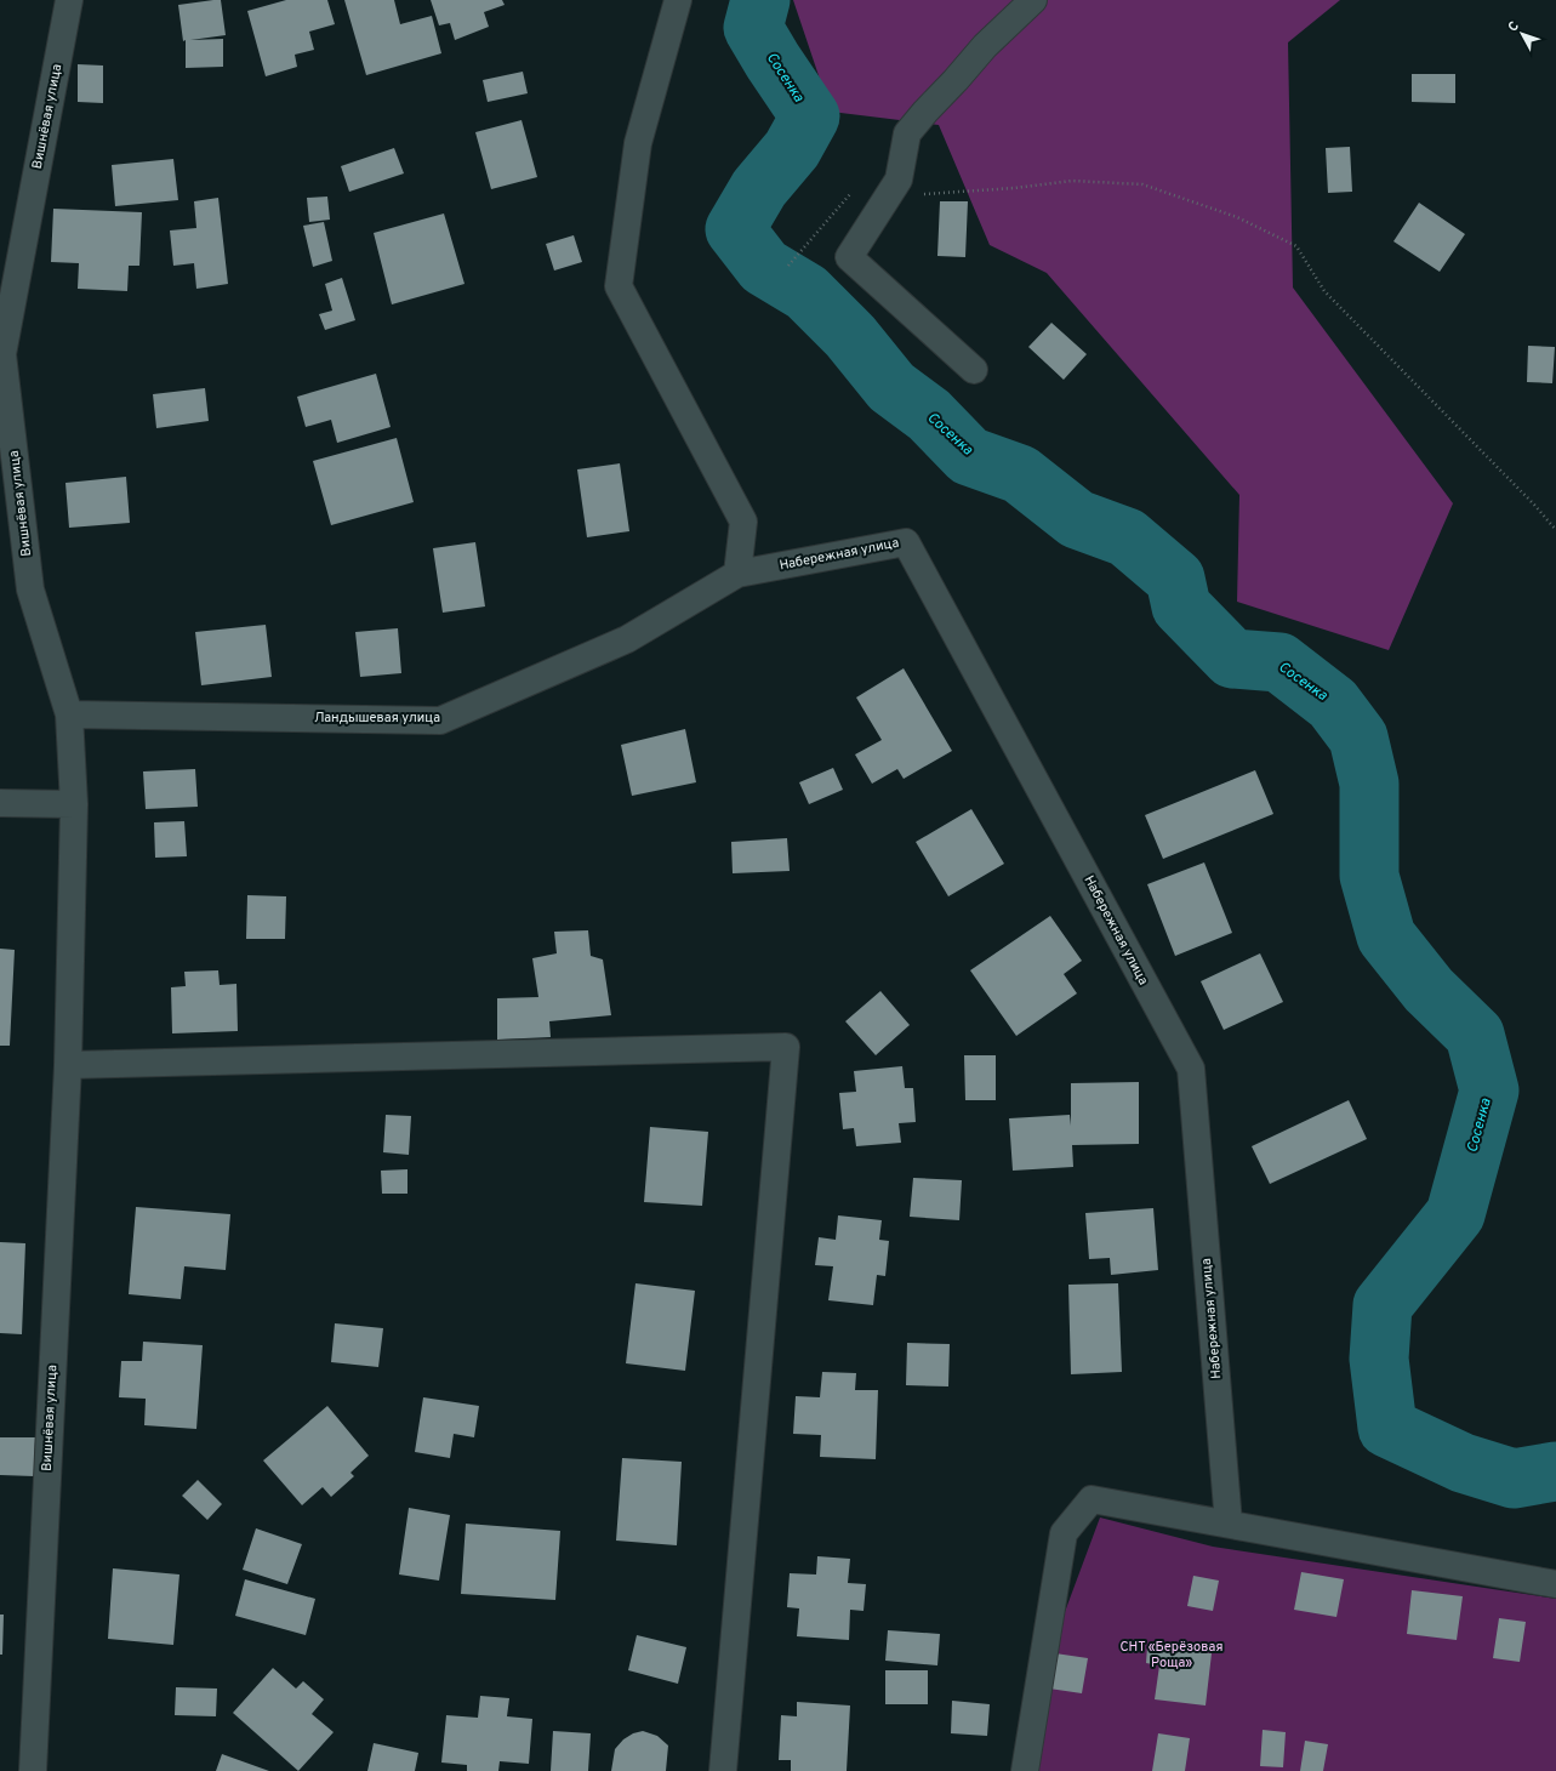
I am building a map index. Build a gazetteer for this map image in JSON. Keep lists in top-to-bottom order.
{
  "streets": {
    "street": ["Вишнёвая улица", "Набережная улица", "Ландышевая улица"]
  },
  "crossings": [
    ["Вишнёвая улица", "Ландышевая улица"],
    ["Набережная улица", "Ландышевая улица"]
  ],
  "water": ["Сосенка"],
  "parks": ["СНТ «Берёзовая Роща»"],
  "north": "top left"
}
